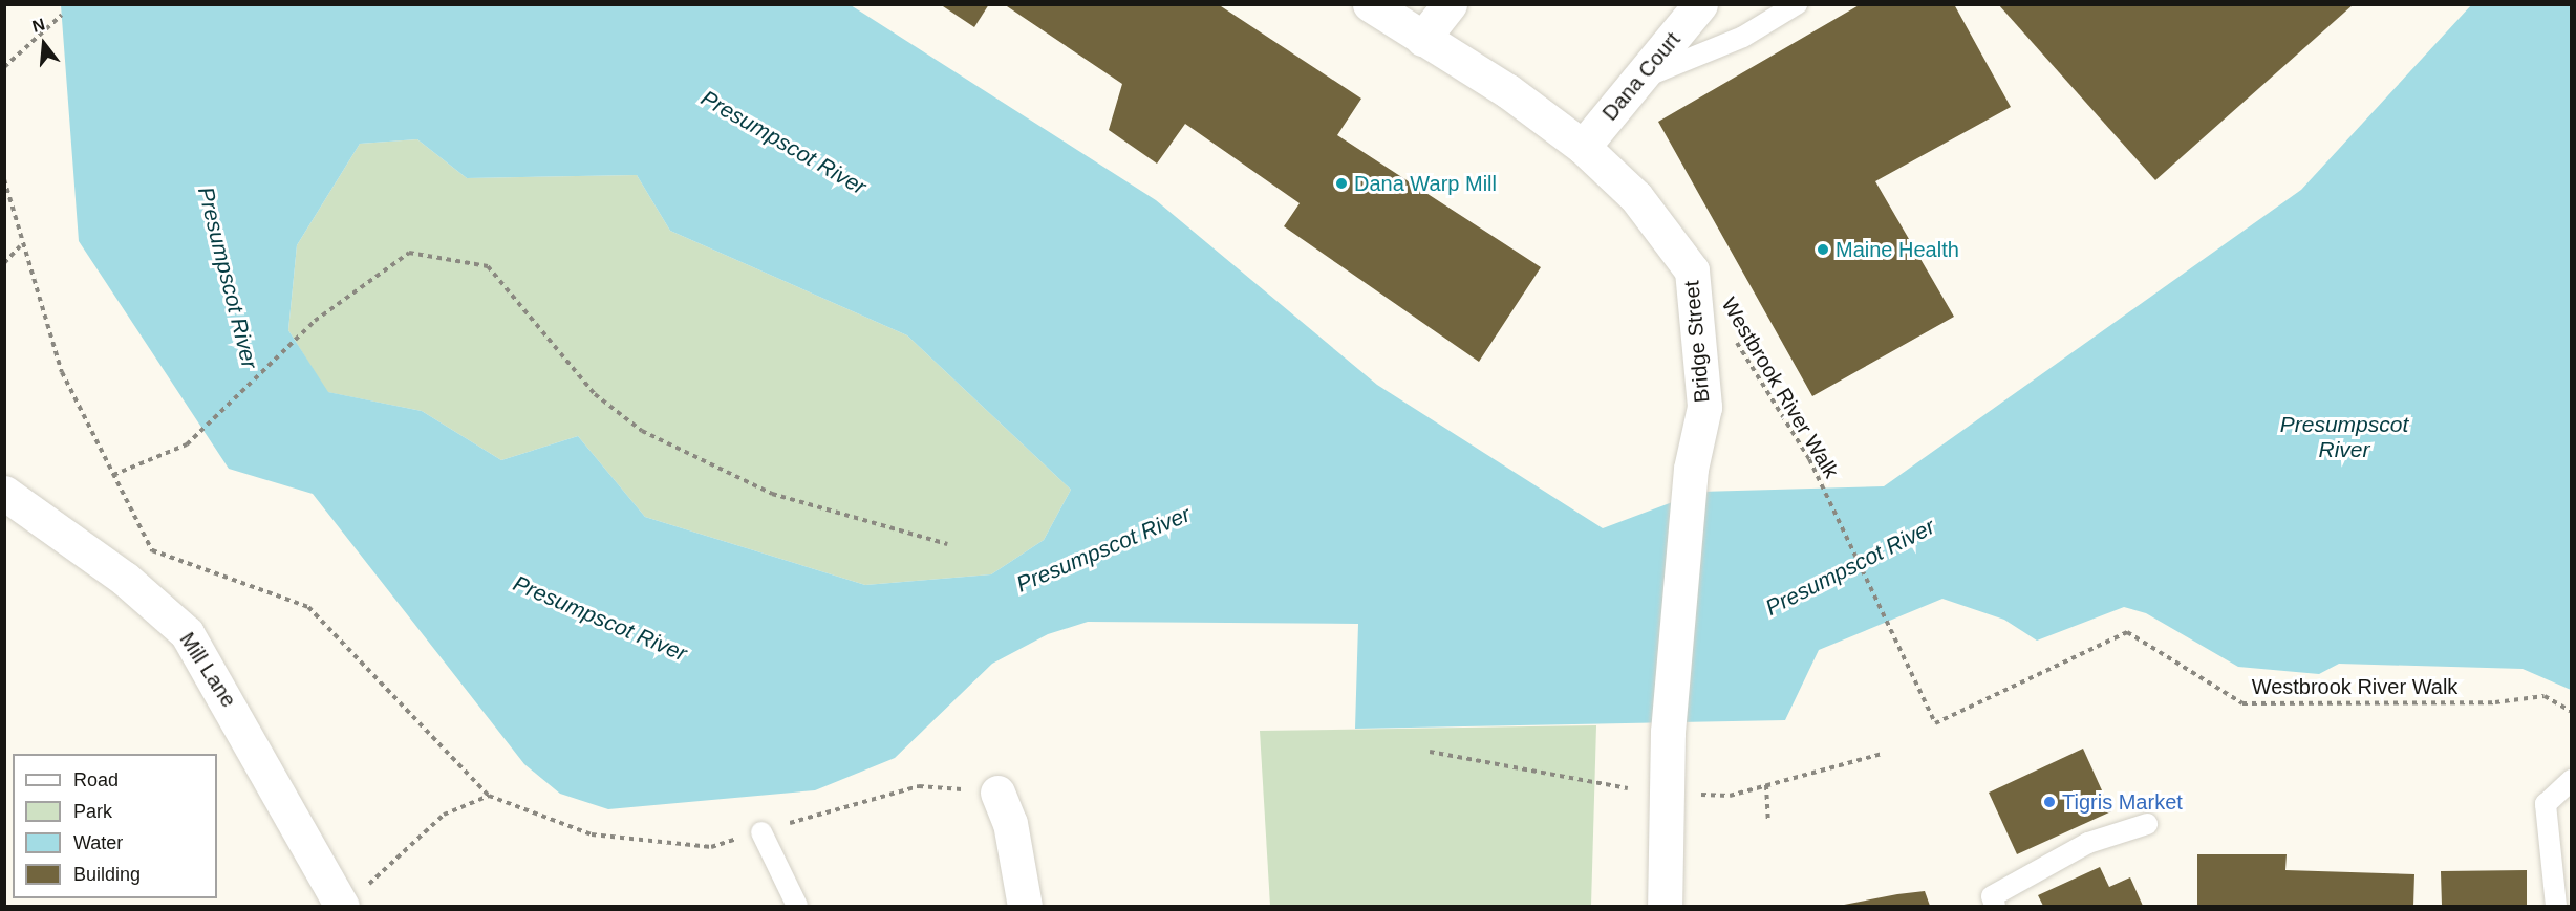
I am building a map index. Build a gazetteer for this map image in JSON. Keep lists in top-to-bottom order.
{
  "streets": {
    "street": ["Dana Court", "Bridge Street", "Mill Lane"],
    "path": ["Westbrook River Walk"]
  },
  "crossings": [
    ["Dana Court", "Bridge Street"]
  ],
  "water": ["Presumpscot River"],
  "places": ["Dana Warp Mill", "Maine Health", "Tigris Market"],
  "legend": [
    "Road",
    "Park",
    "Water",
    "Building"
  ],
  "north": "top"
}
